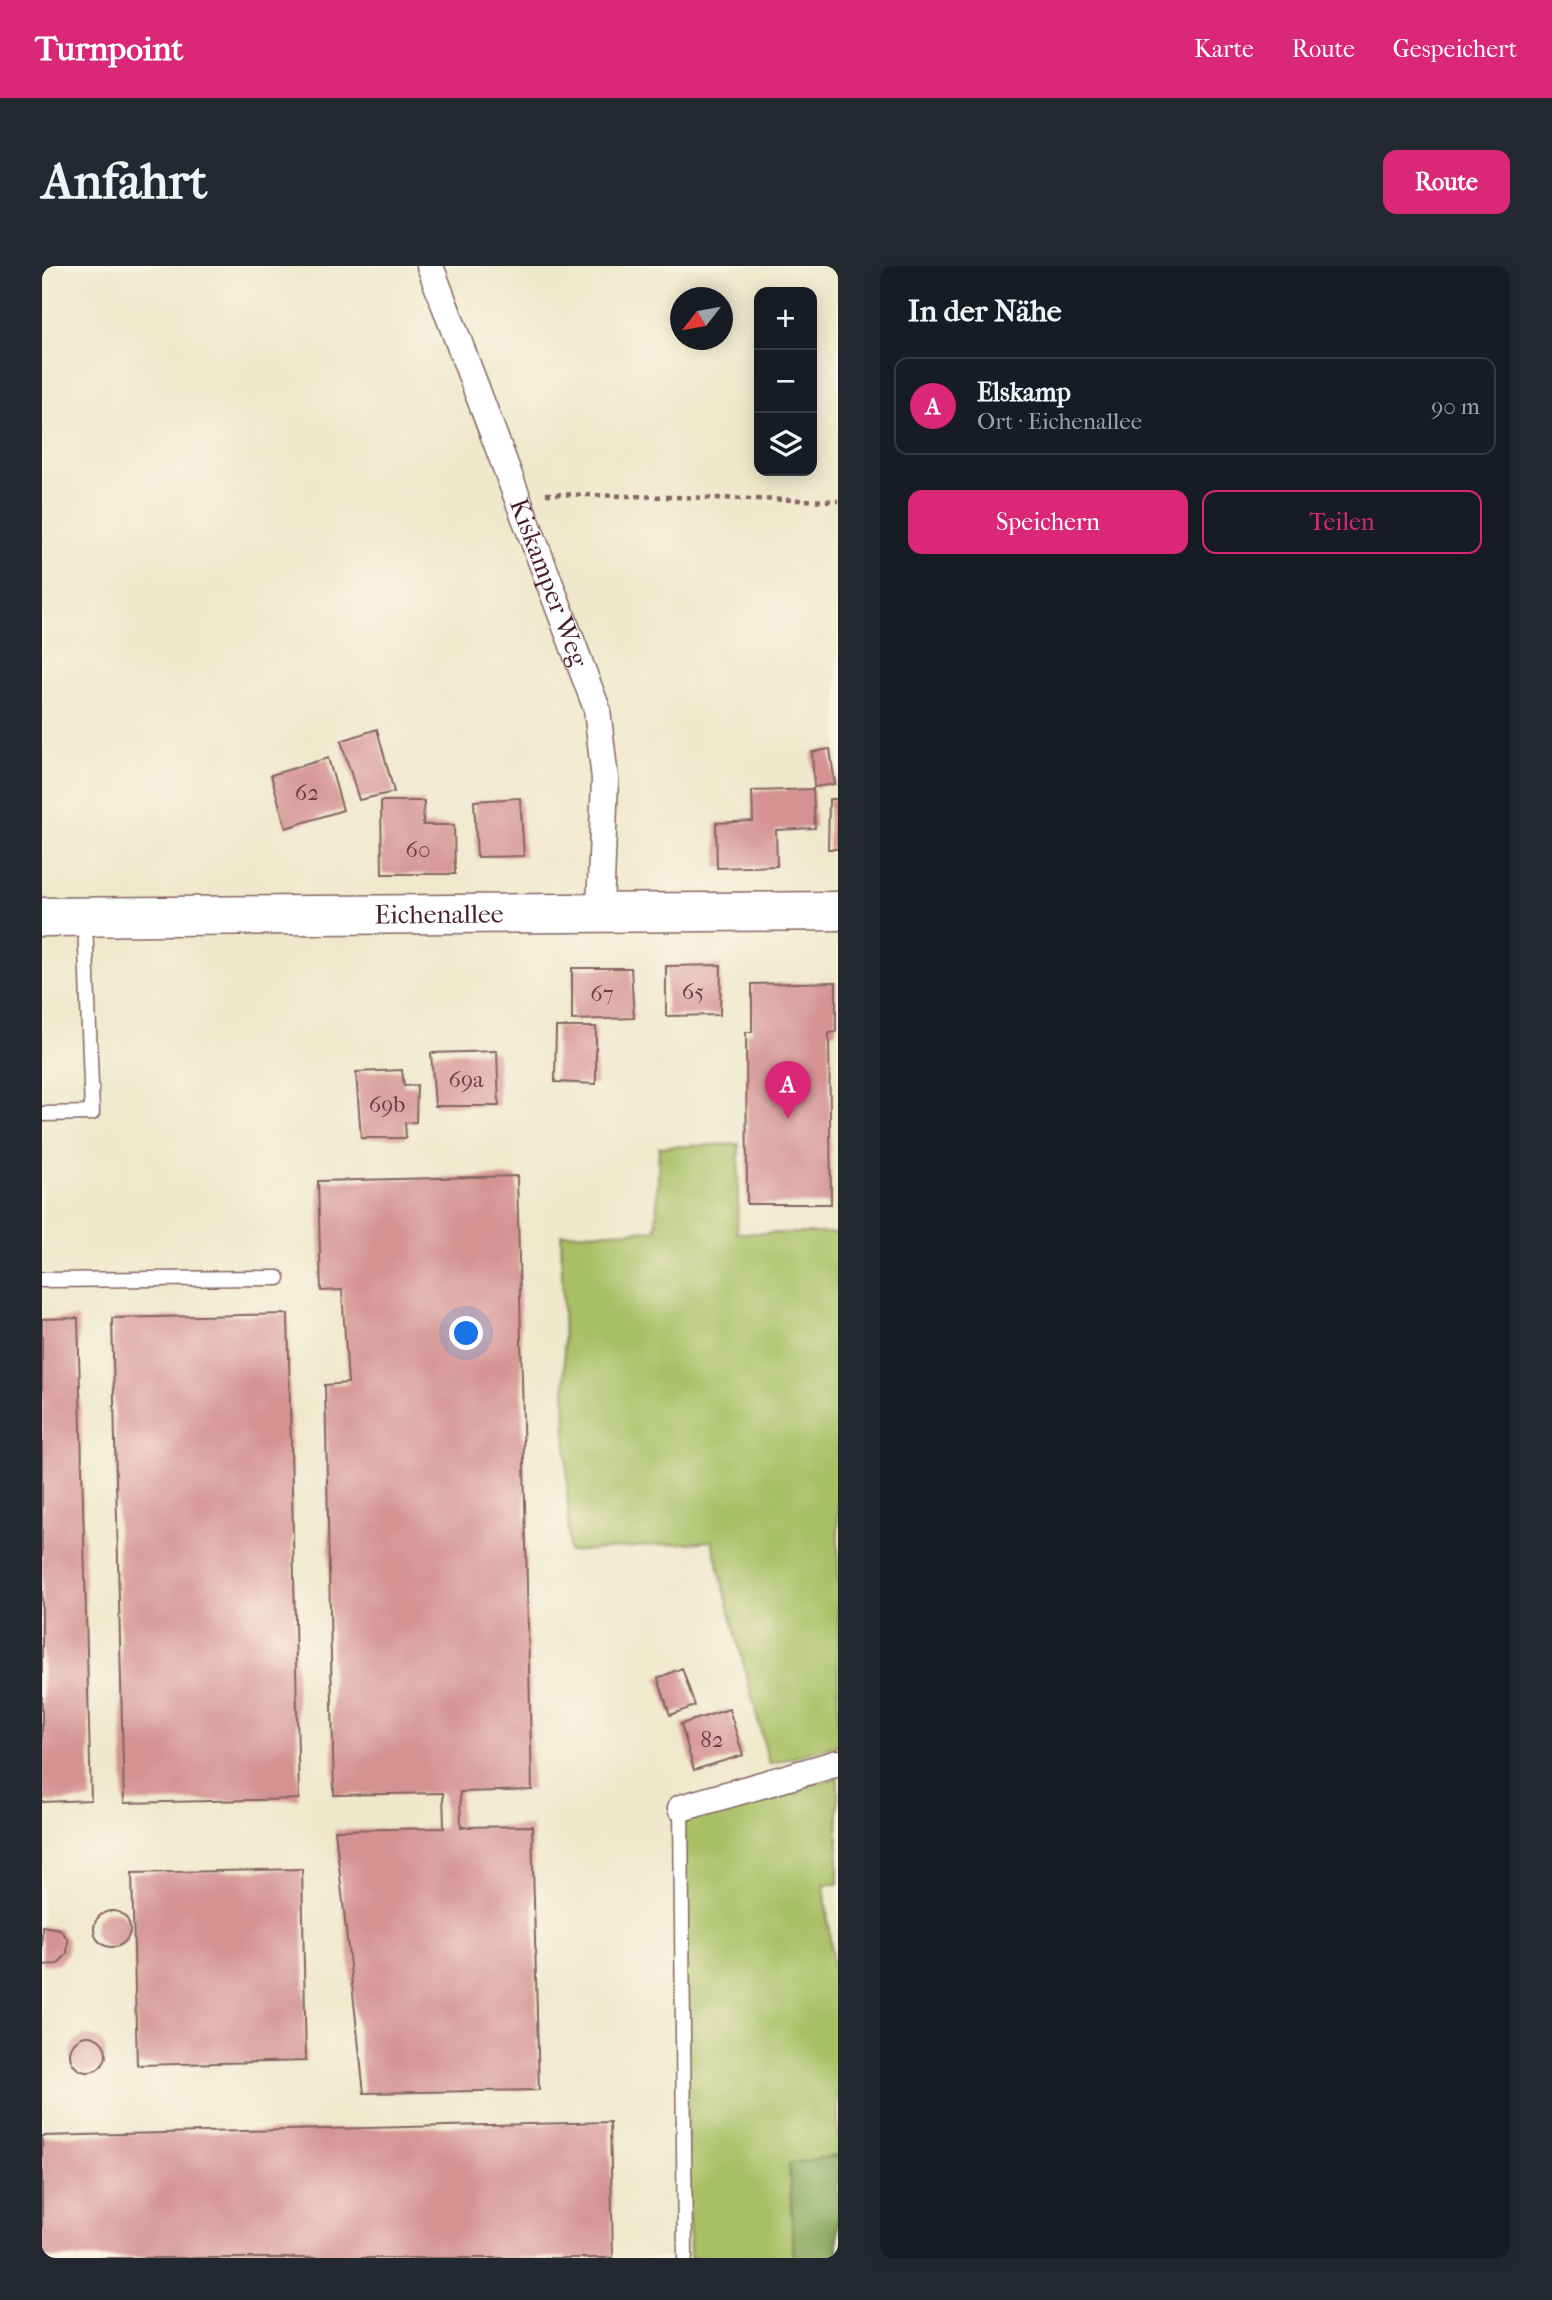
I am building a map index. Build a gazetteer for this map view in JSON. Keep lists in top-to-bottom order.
{
  "streets": {
    "street": ["Kiskamper Weg", "Eichenallee"]
  },
  "crossings": [
    ["Kiskamper Weg", "Eichenallee"]
  ],
  "house_numbers": [
    "62",
    "60",
    "65",
    "67",
    "69a",
    "69b",
    "82"
  ],
  "north": "bottom left",
  "page": {
    "header": "Turnpoint",
    "nav": ["Karte", "Route", "Gespeichert"],
    "buttons": [
      "Route",
      ["Speichern", "Teilen"]
    ],
    "title": "Anfahrt",
    "heading": "In der Nähe",
    "map_buttons": ["+", "−"],
    "list": [
      {
        "mark": "A",
        "name": "Elskamp",
        "note": "Ort · Eichenallee",
        "value": "90 m"
      }
    ],
    "pins": "A"
  }
}
